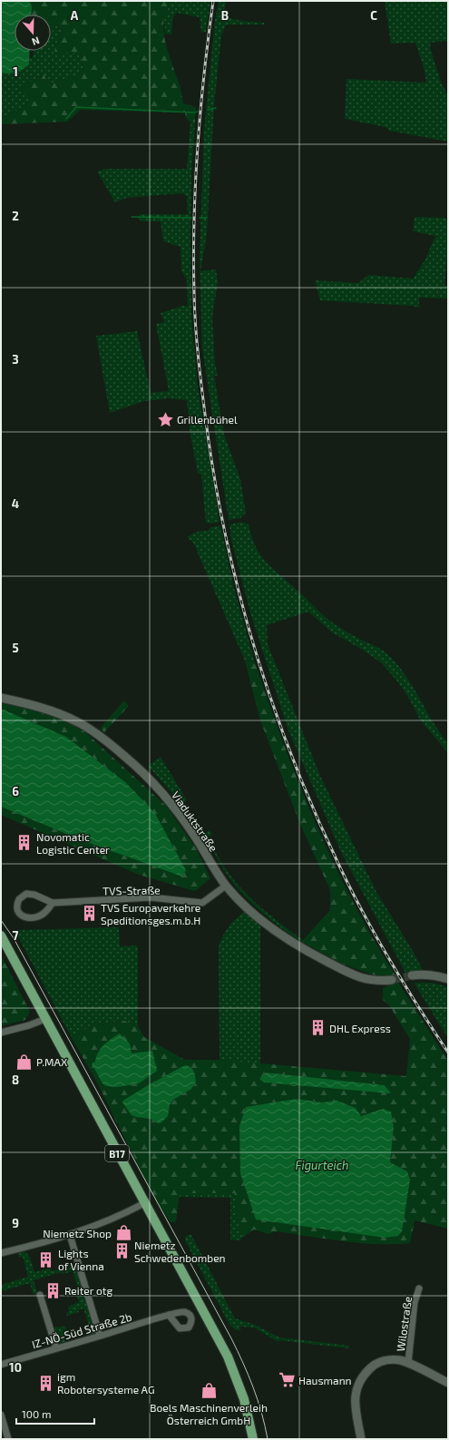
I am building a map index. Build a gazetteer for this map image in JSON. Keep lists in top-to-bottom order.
{
  "streets": {
    "main road": ["B17"],
    "street": [
      "Viaduktstraße",
      "TVS-Straße",
      "Wilostraße",
      "IZ-NÖ-Süd Straße 2b"
    ]
  },
  "crossings": [
    ["Viaduktstraße", "TVS-Straße"]
  ],
  "water": ["Figurteich"],
  "places": {
    "place": ["Grillenbühel"],
    "building": [
      "Novomatic Logistic Center",
      "TVS Europaverkehre Speditionsges.m.b.H",
      "DHL Express",
      "Niemetz Schwedenbomben",
      "Lights of Vienna",
      "Reiter otg",
      "igm Robotersysteme AG"
    ],
    "shop": ["P.MAX", "Niemetz Shop", "Boels Maschinenverleih Österreich GmbH"],
    "supermarket": ["Hausmann"]
  },
  "scale_bar": "100 m",
  "north": "bottom",
  "grid": {
    "columns": ["A", "B", "C"],
    "rows": [
      "1",
      "2",
      "3",
      "4",
      "5",
      "6",
      "7",
      "8",
      "9",
      "10"
    ]
  }
}
